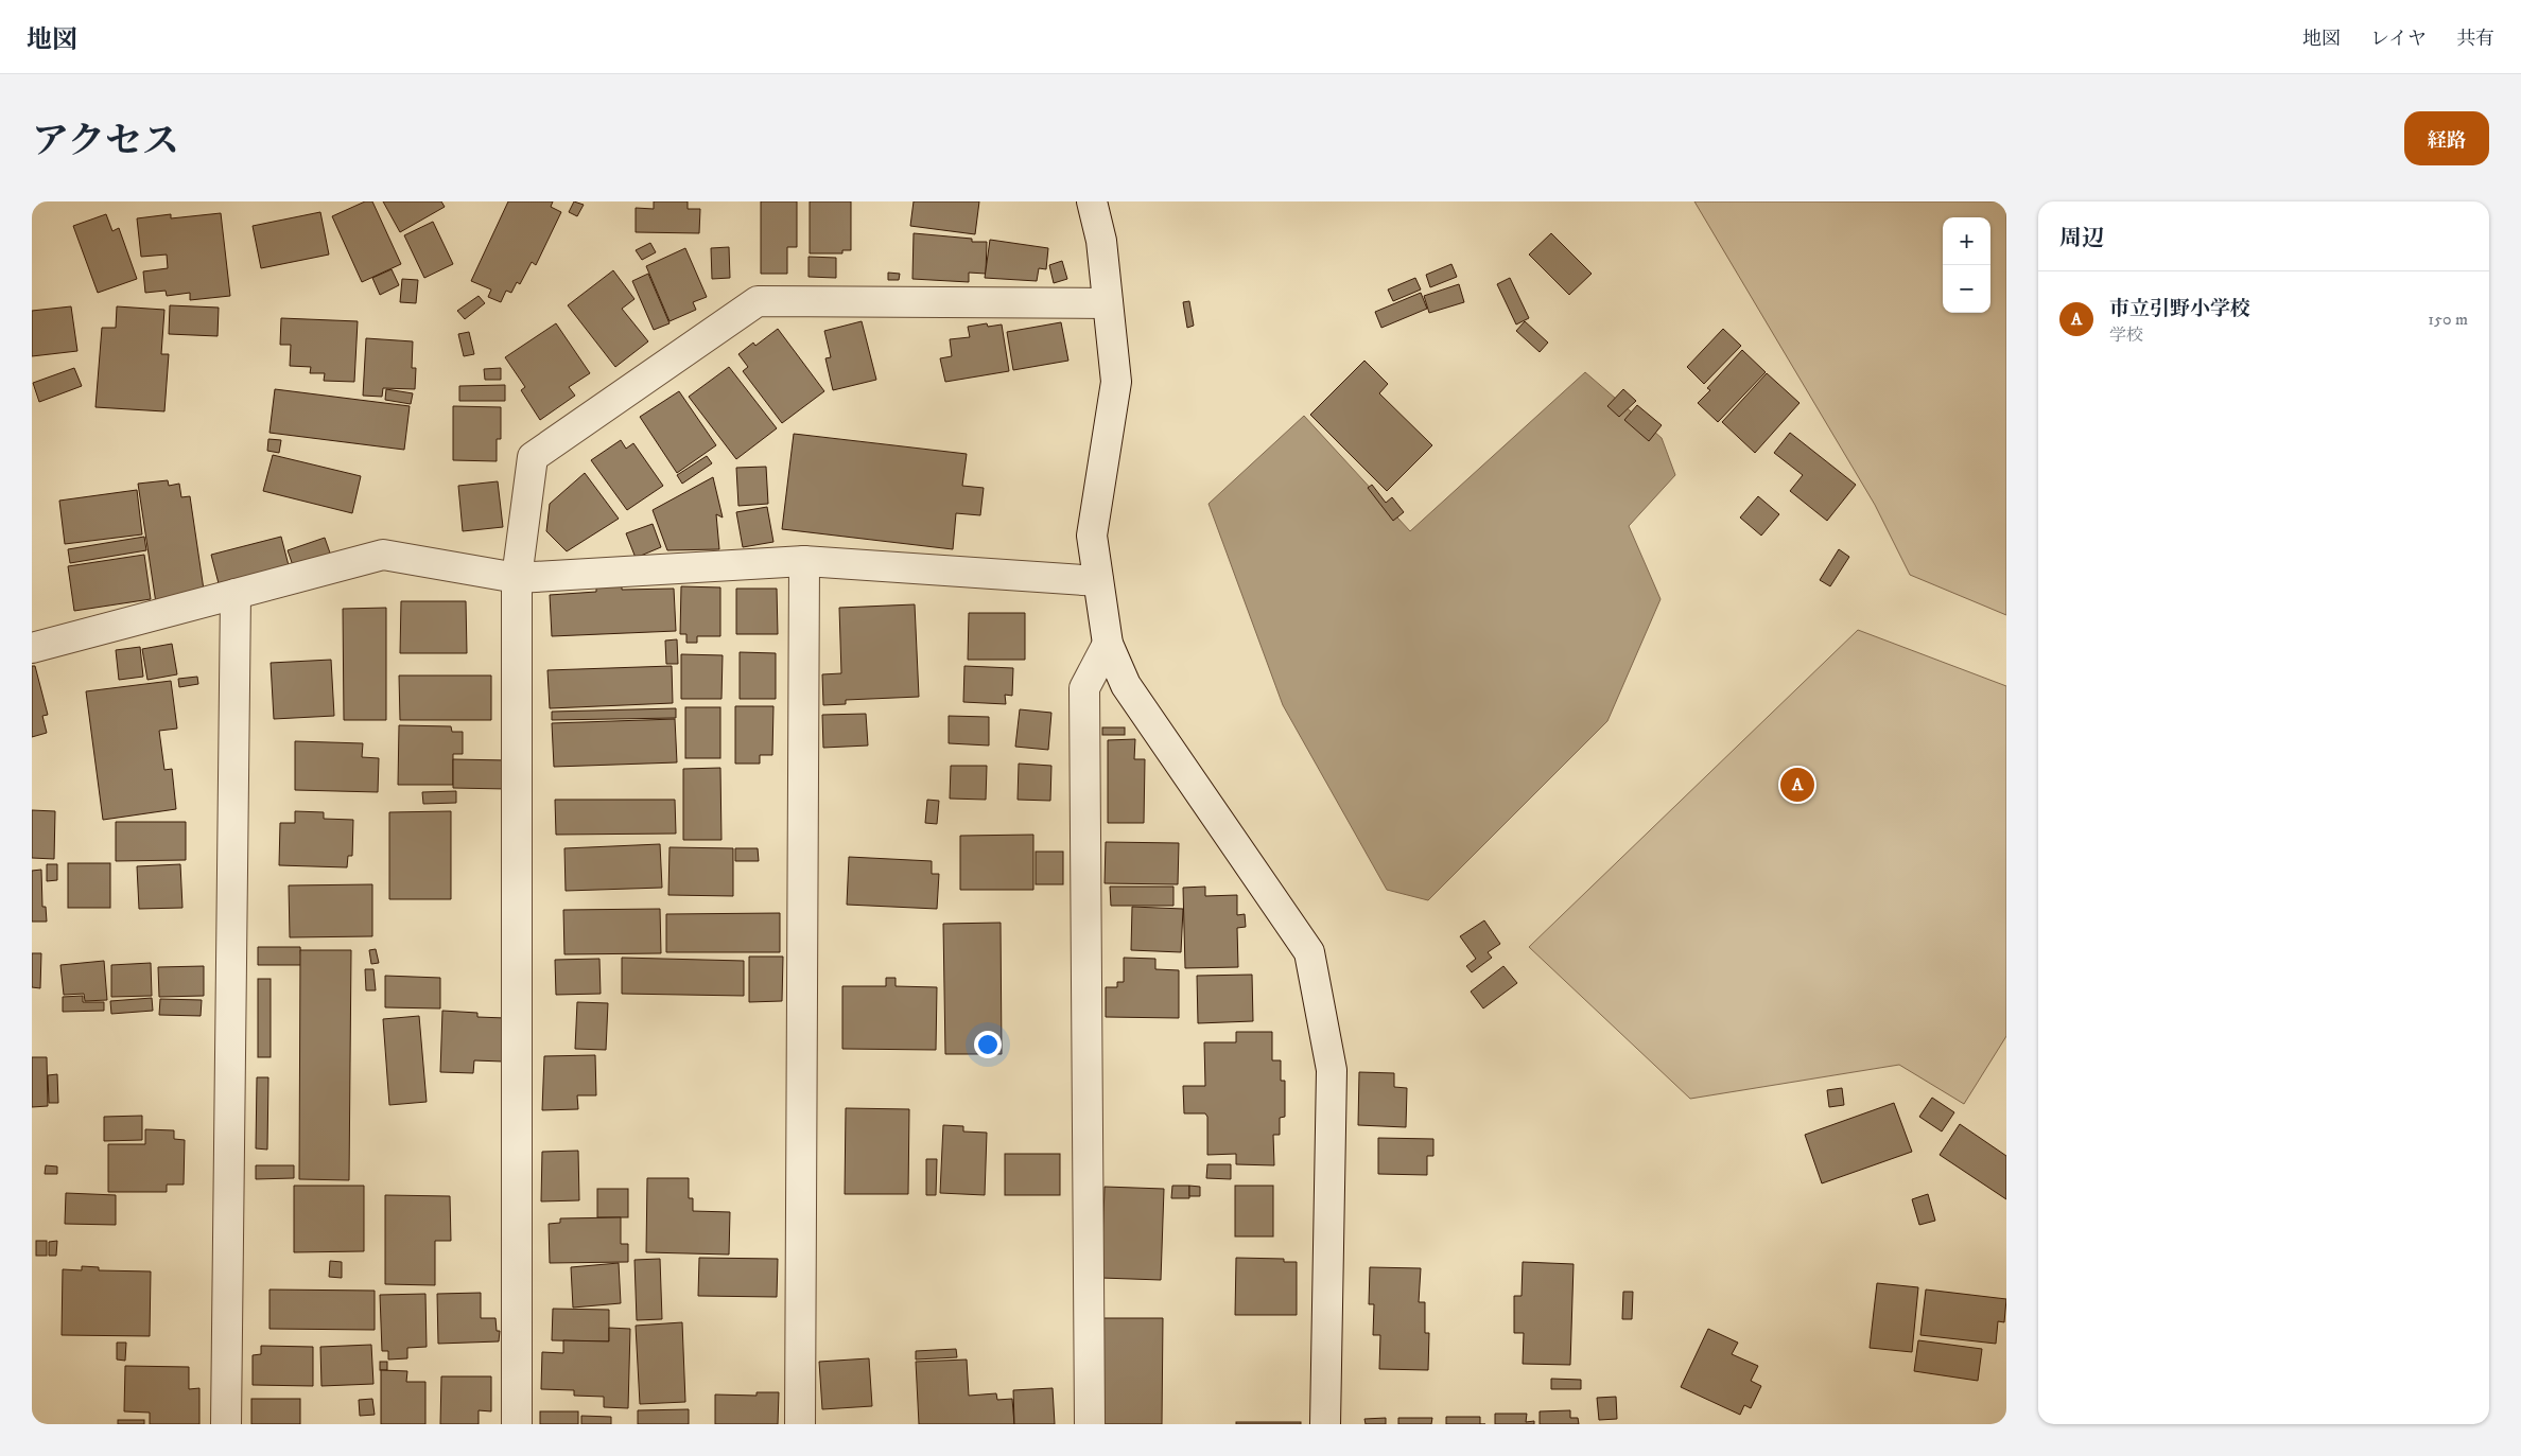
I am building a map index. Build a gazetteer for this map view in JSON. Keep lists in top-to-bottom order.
{
  "page": {
    "header": "地図",
    "nav": ["地図", "レイヤ", "共有"],
    "title": "アクセス",
    "buttons": "経路",
    "heading": "周辺",
    "map_buttons": ["+", "−"],
    "list": [
      {
        "mark": "A",
        "name": "市立引野小学校",
        "note": "学校",
        "value": "150 m"
      }
    ],
    "pins": "A"
  }
}
